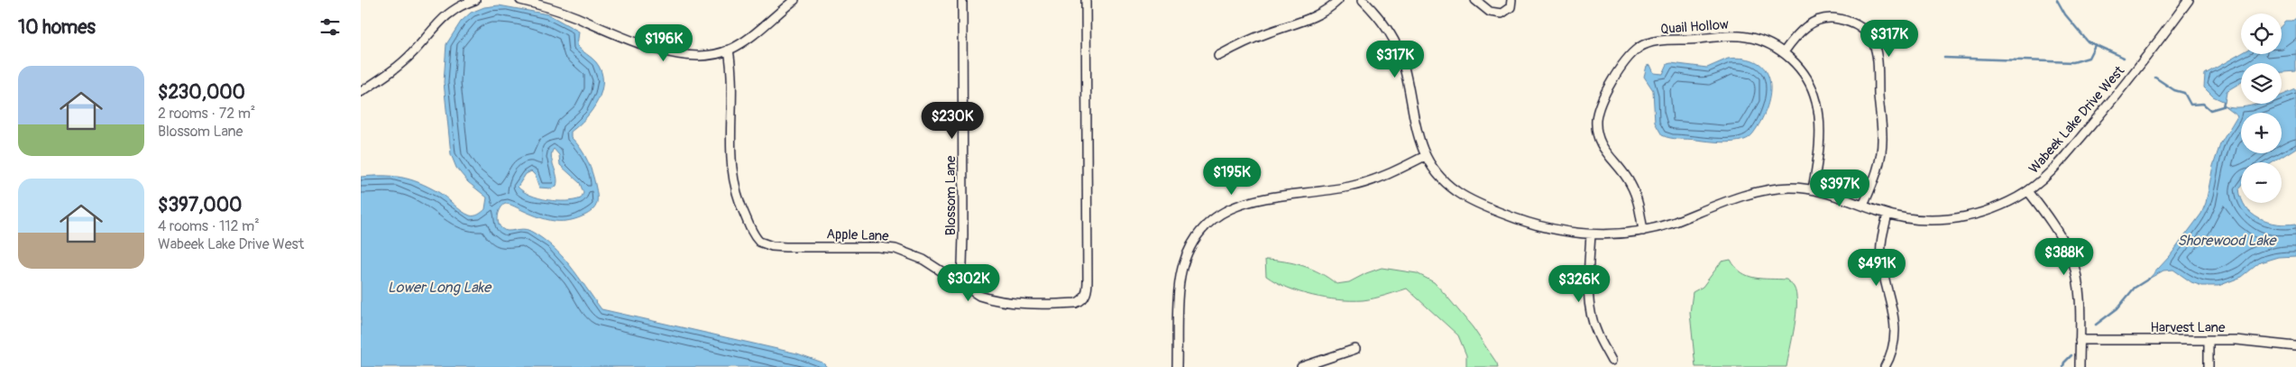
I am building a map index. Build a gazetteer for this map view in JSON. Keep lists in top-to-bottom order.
{
  "streets": {
    "street": [
      "Quail Hollow",
      "Wabeek Lake Drive West",
      "Blossom Lane",
      "Apple Lane",
      "Harvest Lane"
    ]
  },
  "crossings": [
    ["Quail Hollow", "Wabeek Lake Drive West"],
    ["Blossom Lane", "Apple Lane"]
  ],
  "water": ["Shorewood Lake", "Lower Long Lake"],
  "page": {
    "heading": "10 homes",
    "map_buttons": ["+", "−"],
    "price": [
      "$317K",
      "$196K",
      "$317K",
      "$230K",
      "$195K",
      "$397K",
      "$388K",
      "$491K",
      "$302K",
      "$326K"
    ],
    "list": [
      {
        "name": "$230,000",
        "note": "2 rooms · 72 m² · Blossom Lane"
      },
      {
        "name": "$397,000",
        "note": "4 rooms · 112 m² · Wabeek Lake Drive West"
      }
    ]
  }
}
